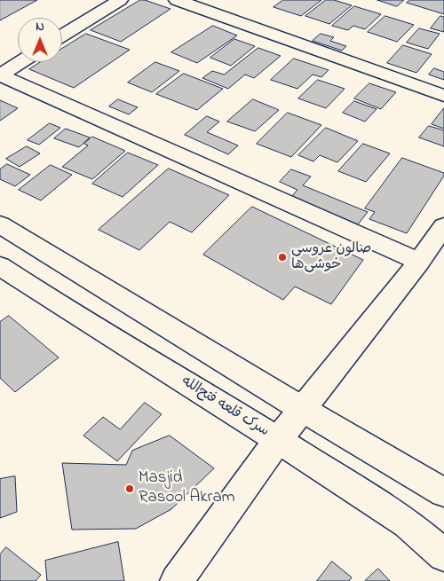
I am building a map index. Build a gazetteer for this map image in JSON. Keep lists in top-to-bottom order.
{
  "streets": {
    "street": ["سرک قلعه فتح‌الله"]
  },
  "places": ["صالون عروسی خوشی‌ها", "Masjid Rasool Akram"],
  "north": "top"
}
